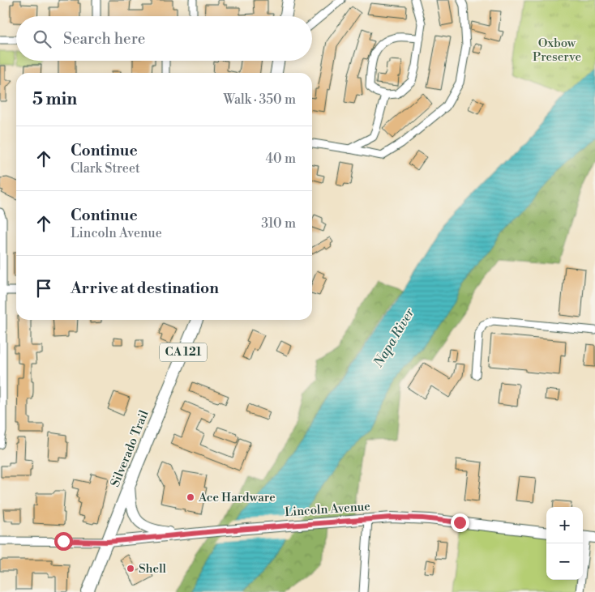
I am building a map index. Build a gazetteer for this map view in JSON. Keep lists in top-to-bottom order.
{
  "streets": {
    "main road": ["CA 121", "Silverado Trail", "Lincoln Avenue"]
  },
  "crossings": [
    ["Silverado Trail", "Lincoln Avenue"]
  ],
  "water": ["Napa River"],
  "parks": ["Oxbow Preserve"],
  "places": ["Ace Hardware", "Shell"],
  "page": {
    "search": "Search here",
    "heading": ["5 min", "Walk · 350 m"],
    "list": [
      ["Continue", "Clark Street", "40 m"],
      ["Continue", "Lincoln Avenue", "310 m"],
      "Arrive at destination"
    ],
    "map_buttons": ["+", "−"]
  }
}
